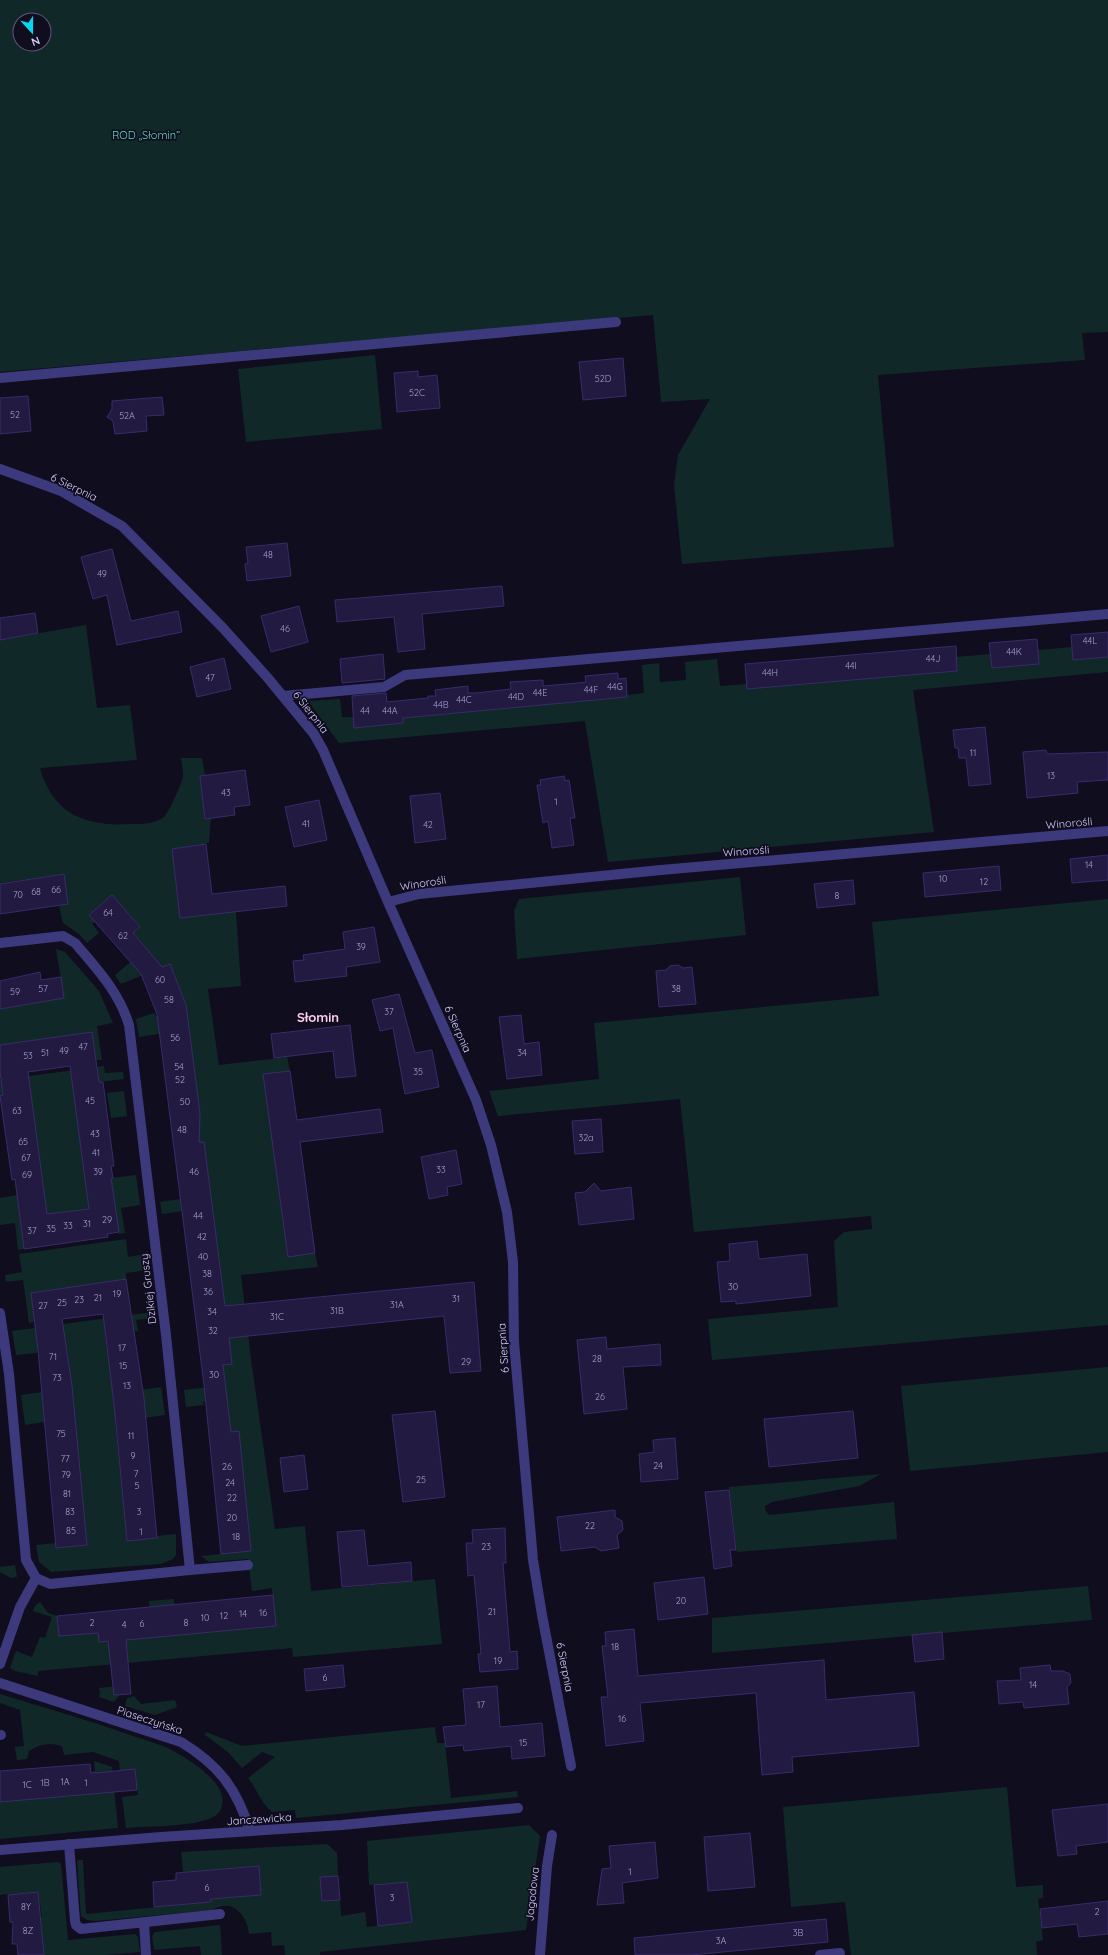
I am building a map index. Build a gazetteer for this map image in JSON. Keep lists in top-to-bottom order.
{
  "streets": {
    "street": [
      "6 Sierpnia",
      "Winorośli",
      "Dzikiej Gruszy",
      "Piaseczyńska",
      "Janczewicka",
      "Jagodowa"
    ]
  },
  "crossings": [
    ["6 Sierpnia", "Winorośli"],
    ["Piaseczyńska", "Janczewicka"]
  ],
  "districts": ["Słomin"],
  "parks": ["ROD „Słomin”"],
  "house_numbers": [
    "52D",
    "52C",
    "52",
    "52A",
    "48",
    "49",
    "46",
    "44L",
    "44K",
    "44J",
    "44I",
    "44H",
    "47",
    "44G",
    "44F",
    "44E",
    "44D",
    "44C",
    "44B",
    "44",
    "44A",
    "11",
    "13",
    "43",
    "1",
    "41",
    "42",
    "14",
    "10",
    "12",
    "66",
    "68",
    "70",
    "8",
    "64",
    "62",
    "39",
    "60",
    "57",
    "38",
    "59",
    "58",
    "37",
    "56",
    "47",
    "49",
    "51",
    "34",
    "53",
    "54",
    "35",
    "52",
    "45",
    "50",
    "63",
    "48",
    "43",
    "32a",
    "65",
    "41",
    "67",
    "33",
    "39",
    "46",
    "69",
    "44",
    "29",
    "31",
    "33",
    "35",
    "37",
    "42",
    "40",
    "38",
    "30",
    "36",
    "19",
    "21",
    "31",
    "23",
    "25",
    "31A",
    "27",
    "31B",
    "34",
    "31C",
    "32",
    "17",
    "71",
    "28",
    "29",
    "15",
    "30",
    "73",
    "13",
    "26",
    "75",
    "11",
    "9",
    "77",
    "24",
    "26",
    "7",
    "79",
    "25",
    "24",
    "5",
    "81",
    "22",
    "83",
    "3",
    "20",
    "22",
    "85",
    "1",
    "18",
    "23",
    "20",
    "21",
    "16",
    "14",
    "12",
    "10",
    "2",
    "8",
    "6",
    "4",
    "18",
    "19",
    "6",
    "14",
    "17",
    "16",
    "15",
    "1A",
    "1B",
    "1",
    "1C",
    "1",
    "6",
    "3",
    "8Y",
    "2",
    "8Z",
    "3B",
    "3A"
  ],
  "north": "bottom"
}
